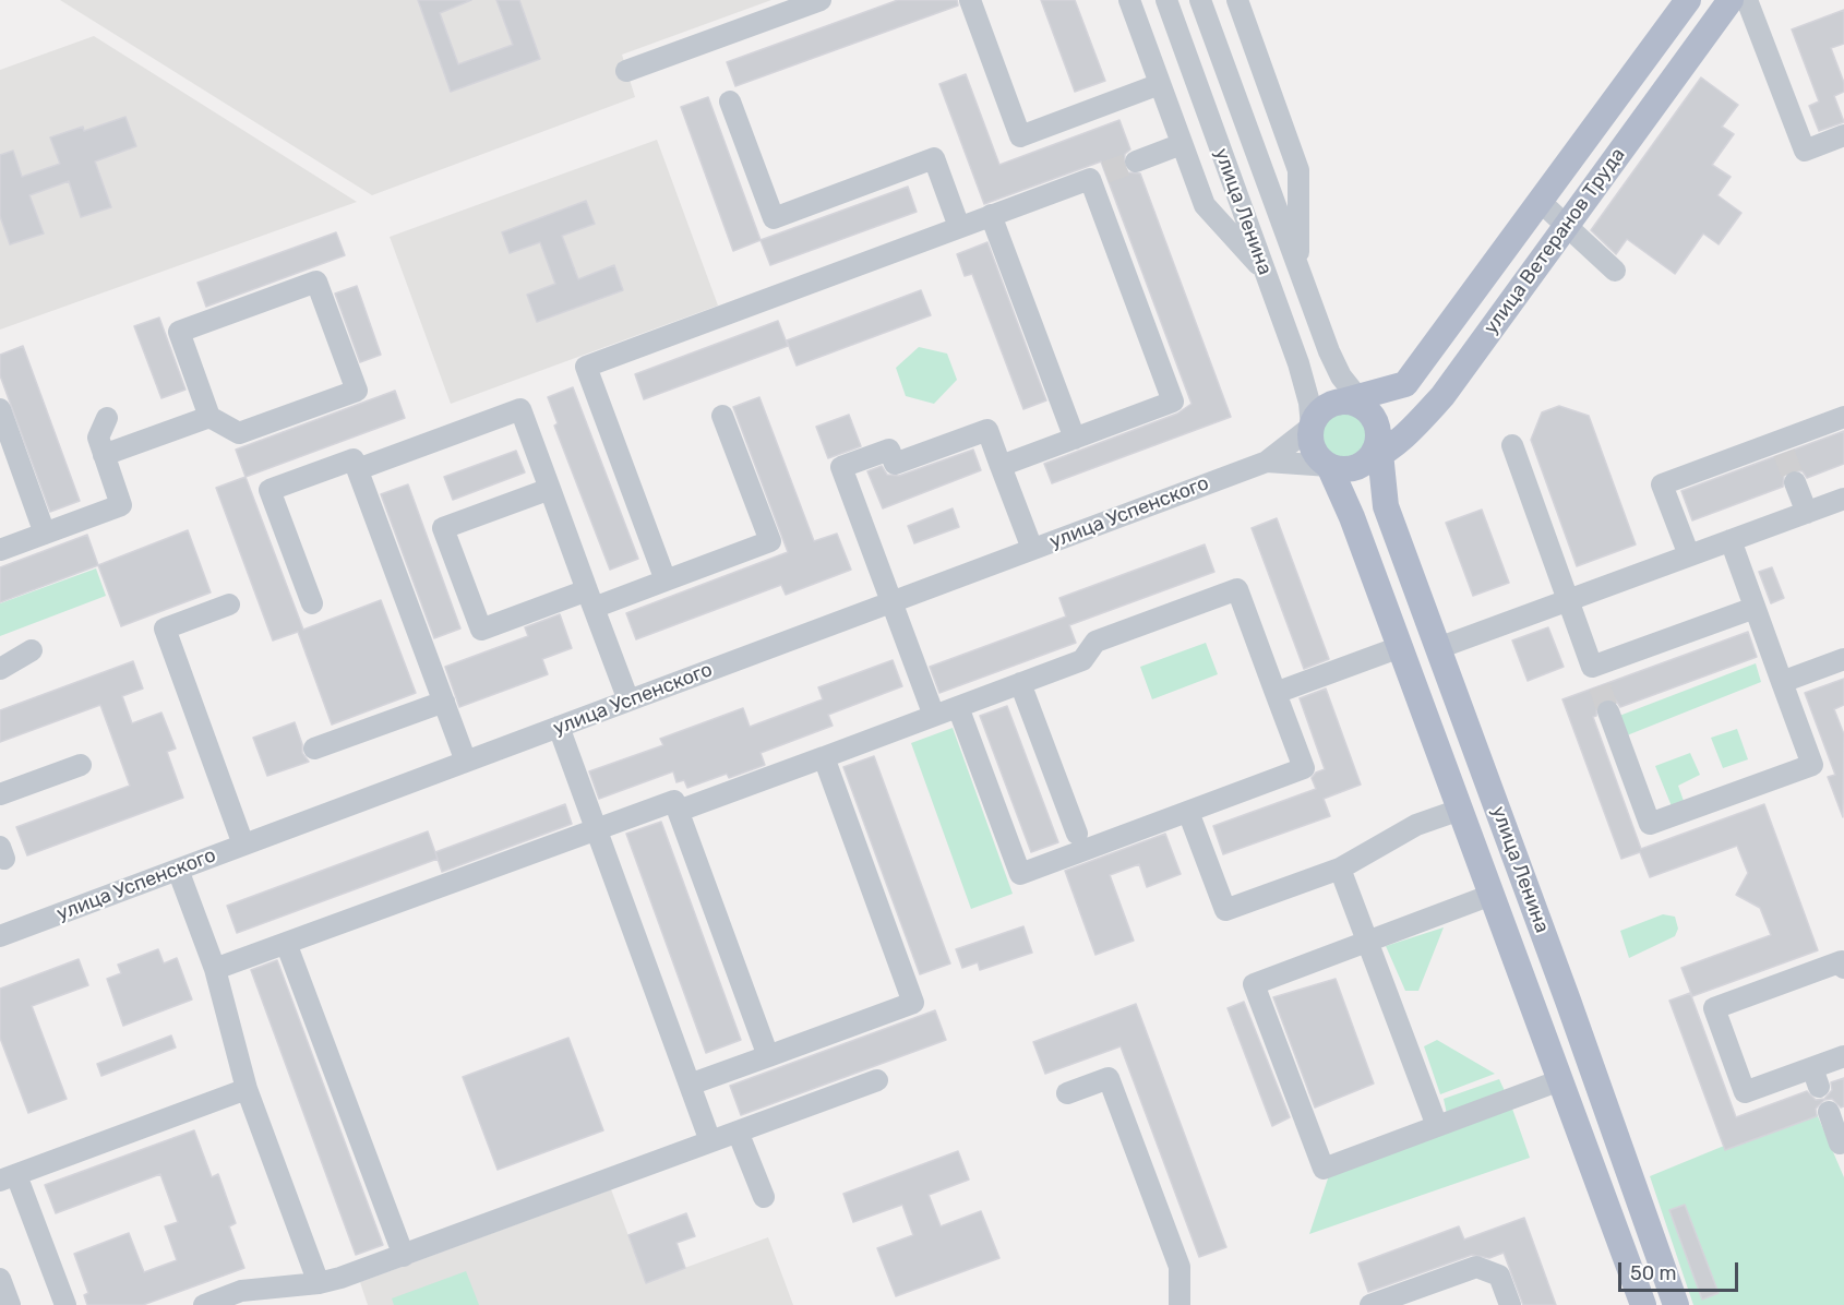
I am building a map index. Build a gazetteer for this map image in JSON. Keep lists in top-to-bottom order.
{
  "streets": {
    "main road": ["улица Ленина", "улица Ветеранов Труда"],
    "street": ["улица Успенского"]
  },
  "crossings": [
    ["улица Ленина", "улица Ветеранов Труда"]
  ],
  "scale_bar": "50 m"
}
